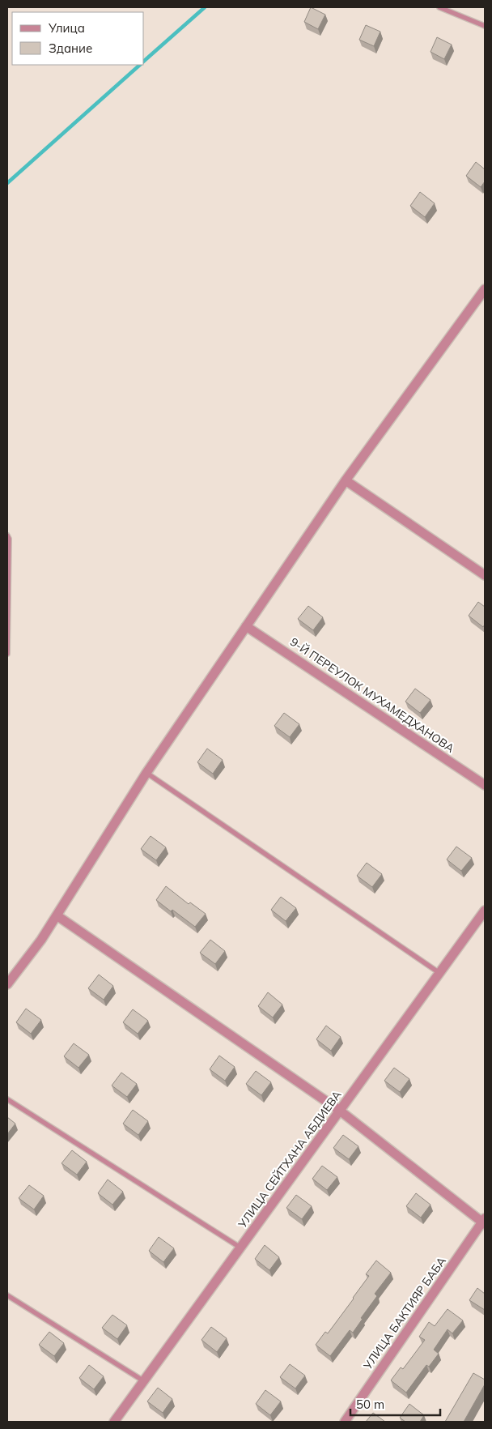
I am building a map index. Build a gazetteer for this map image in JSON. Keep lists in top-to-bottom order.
{
  "streets": {
    "street": ["9-Й ПЕРЕУЛОК МУХАМЕДХАНОВА", "УЛИЦА СЕЙТХАНА АБДИЕВА", "УЛИЦА БАКТИЯР БАБА"]
  },
  "legend": ["Улица", "Здание"],
  "scale_bar": "50 m"
}
